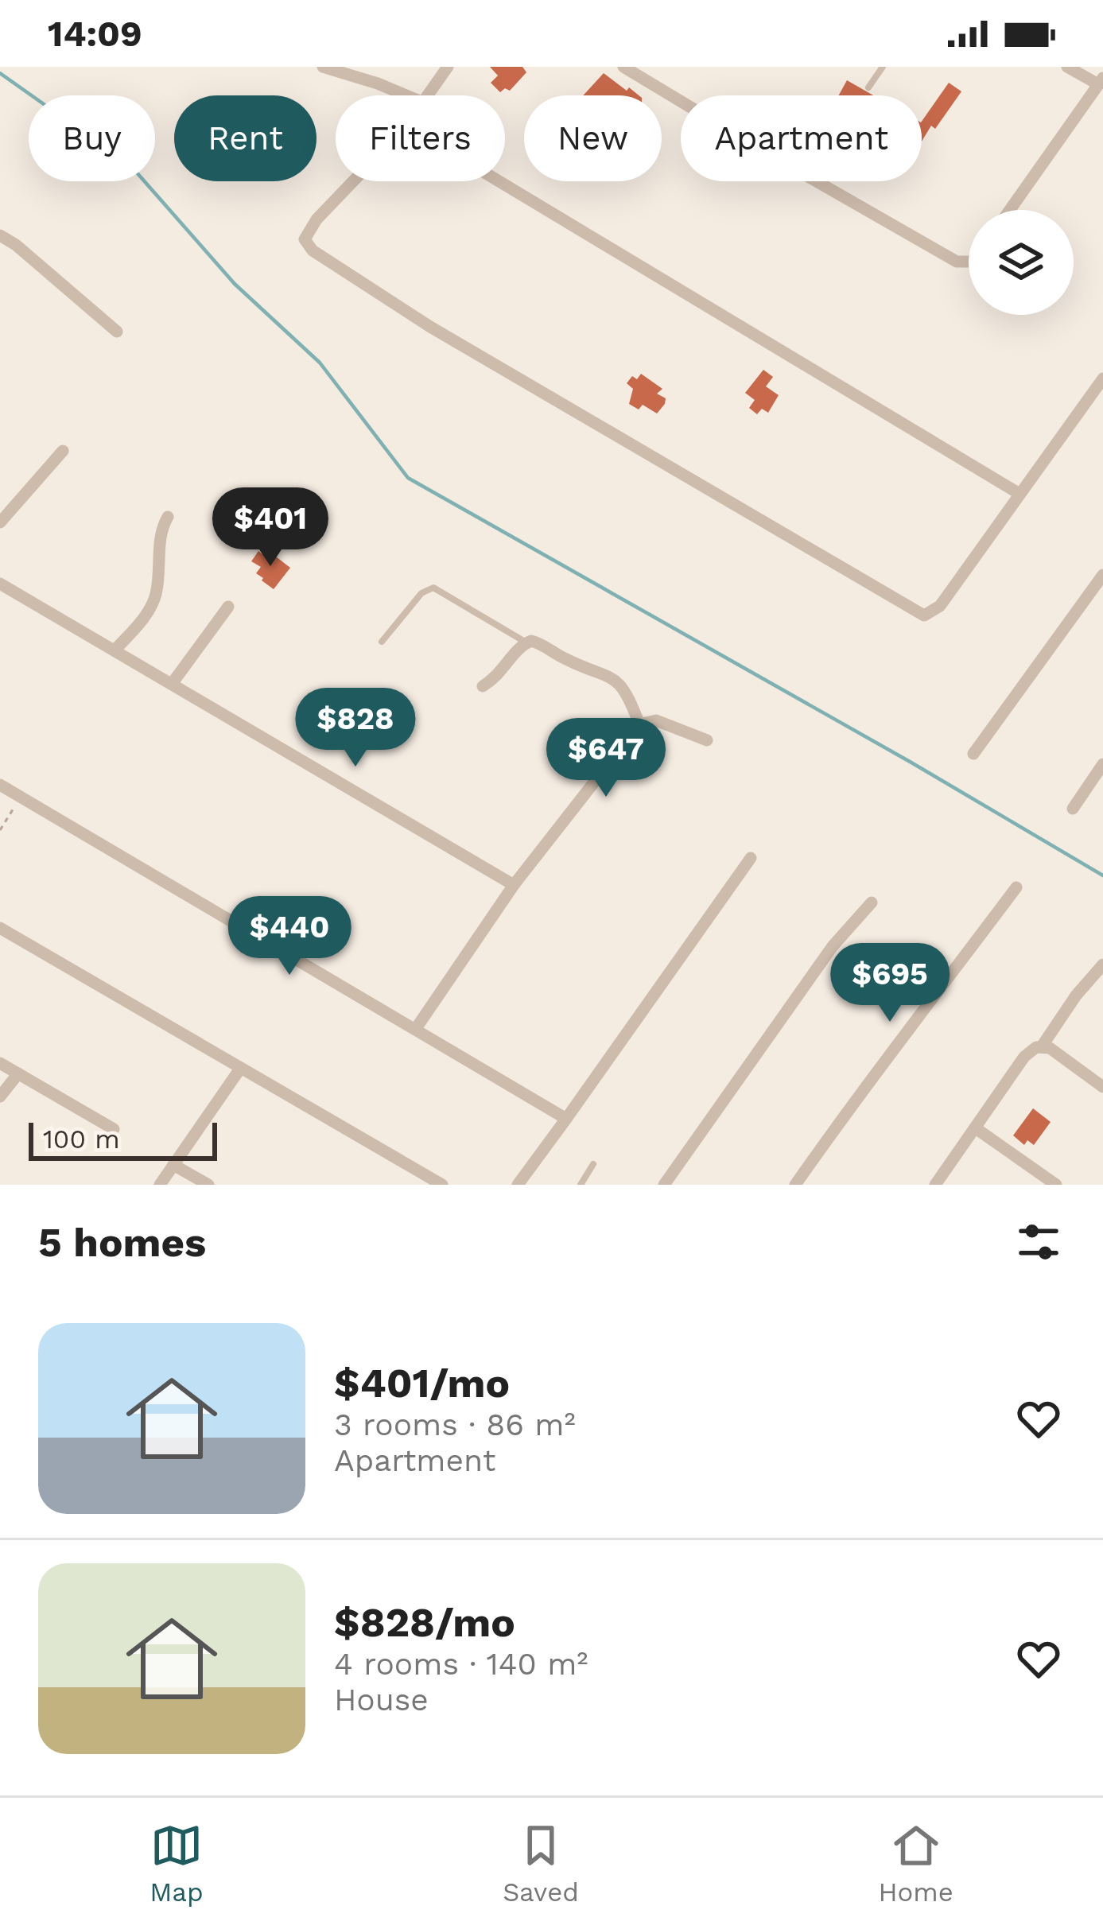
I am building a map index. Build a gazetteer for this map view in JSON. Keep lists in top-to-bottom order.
{
  "scale_bar": "100 m",
  "page": {
    "status": "14:09",
    "chip": [
      "Buy",
      "Rent",
      "Filters",
      "New",
      "Apartment"
    ],
    "price": [
      "$401",
      "$828",
      "$647",
      "$440",
      "$695"
    ],
    "scale": "100 m",
    "heading": "5 homes",
    "list": [
      {
        "name": "$401/mo",
        "note": "3 rooms · 86 m² · Apartment"
      },
      {
        "name": "$828/mo",
        "note": "4 rooms · 140 m² · House"
      }
    ],
    "tabs": ["Map", "Saved", "Home"]
  }
}
